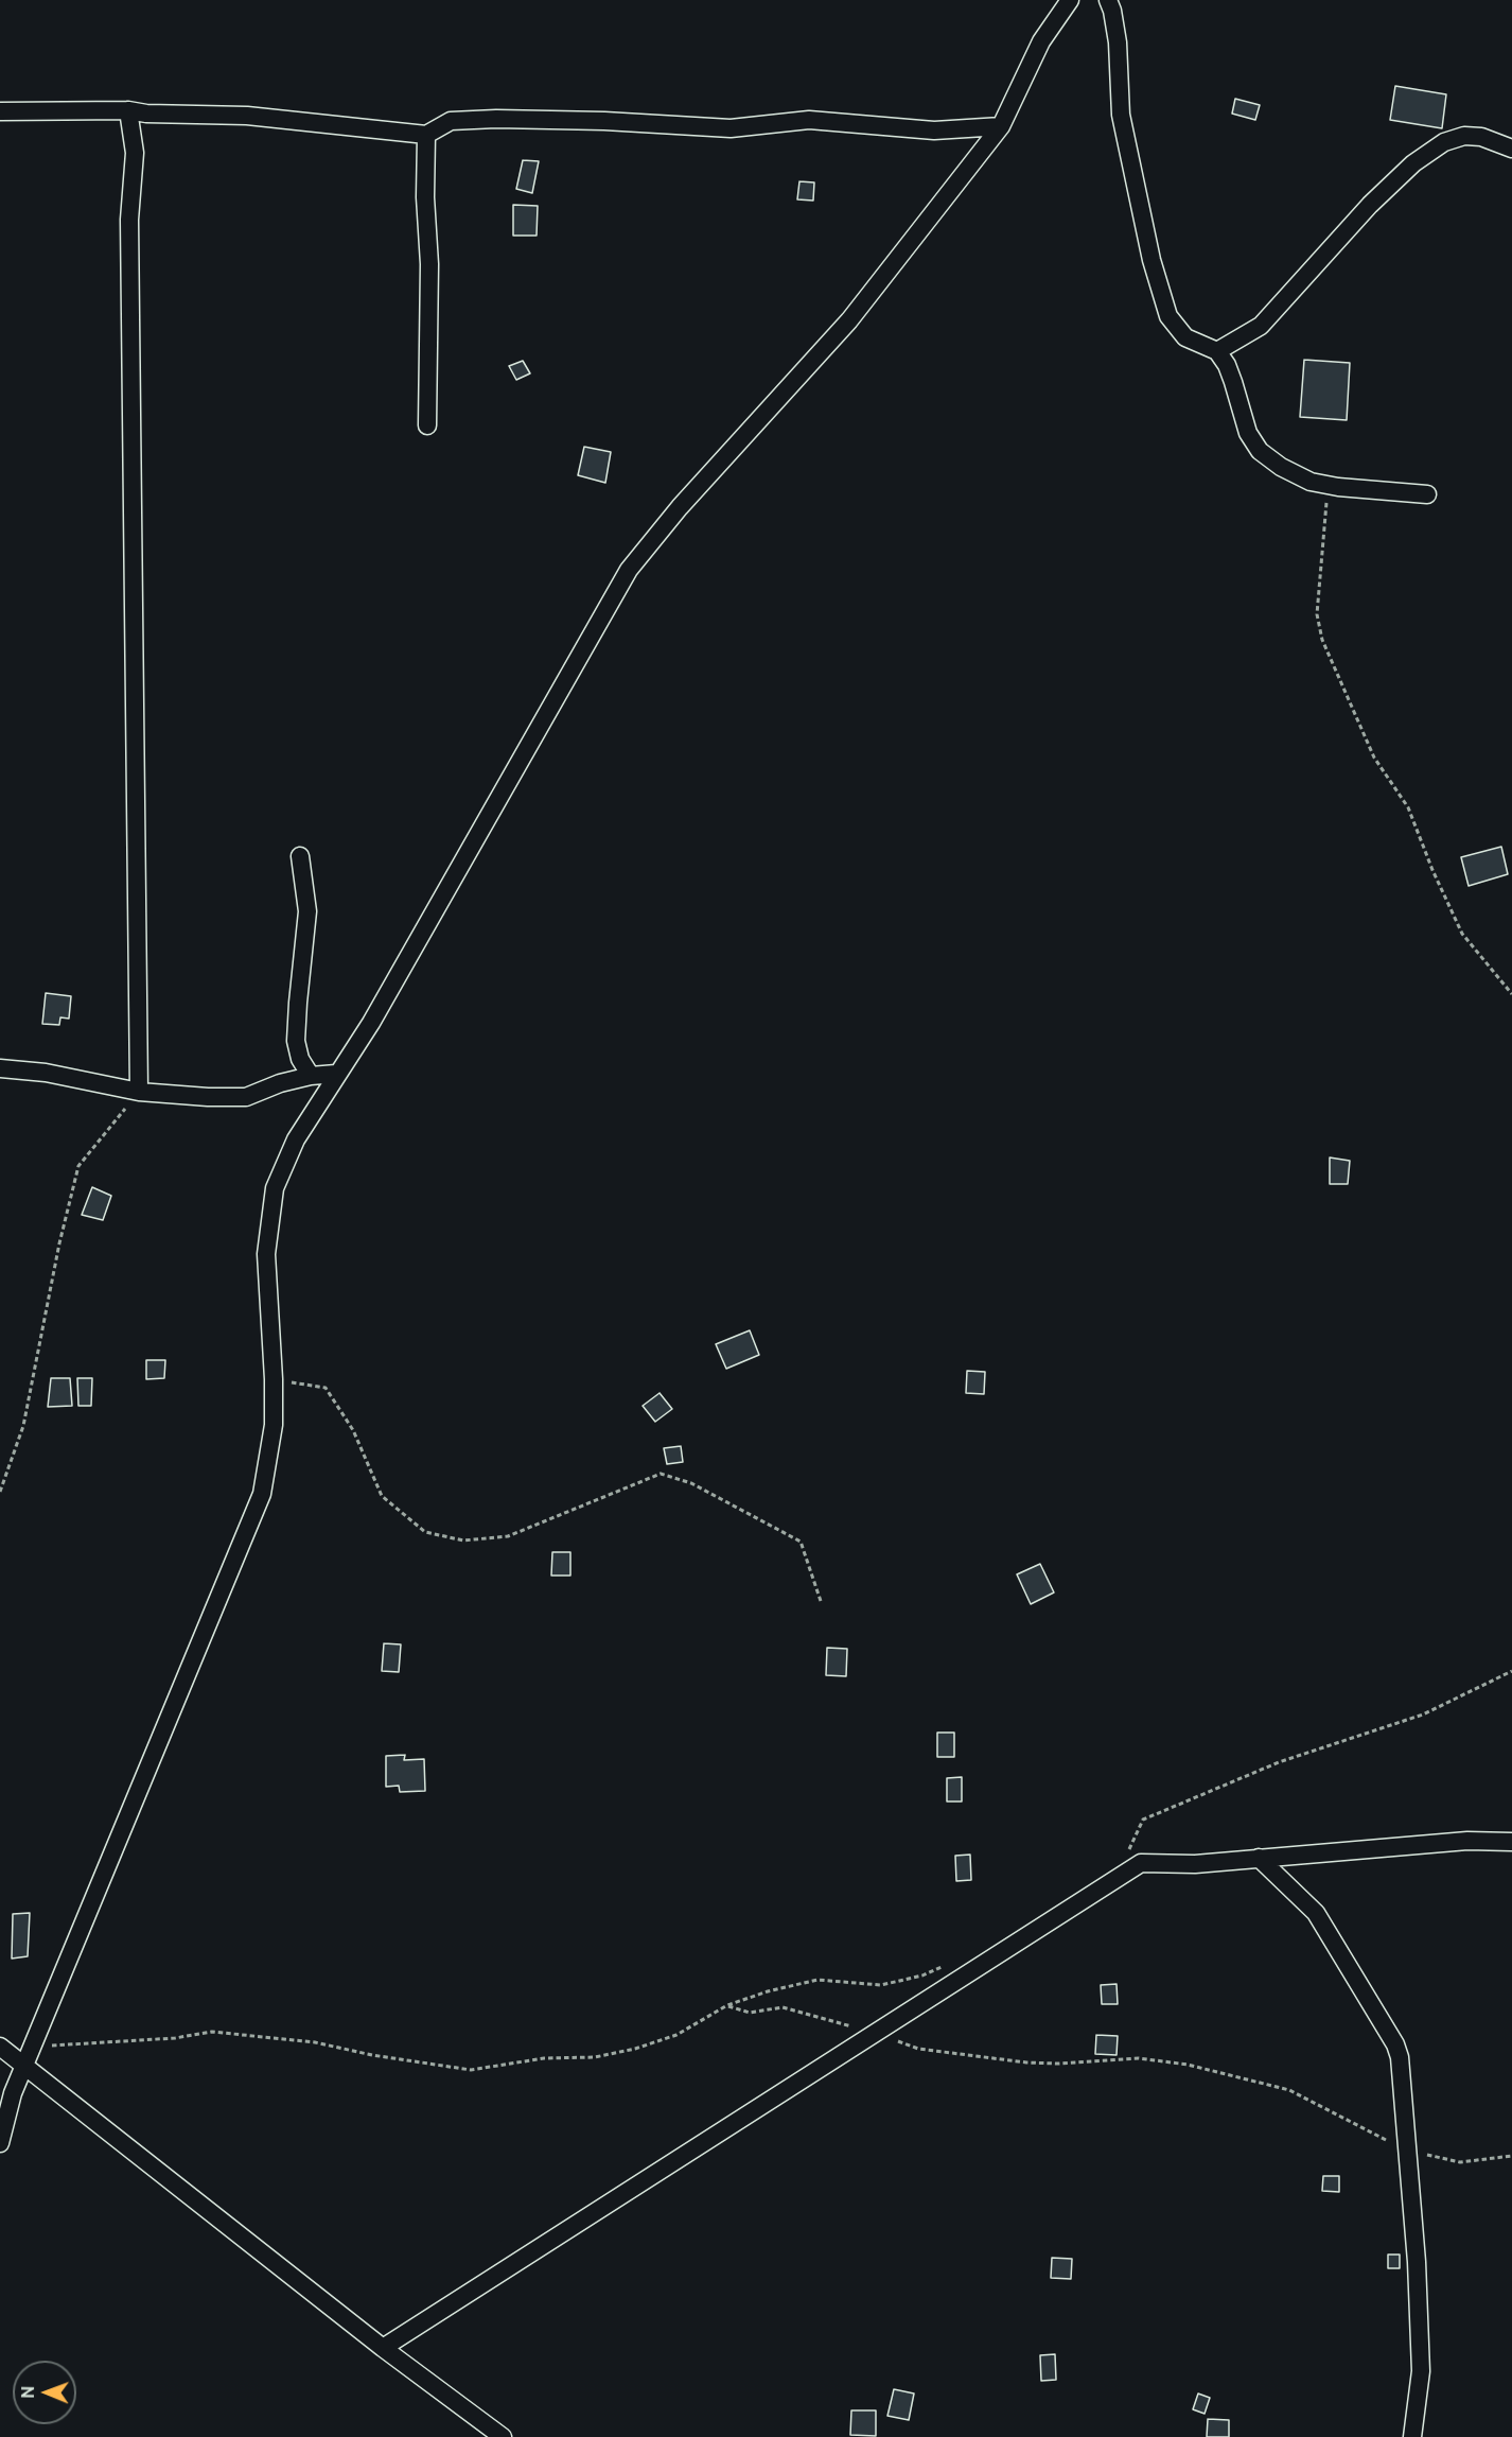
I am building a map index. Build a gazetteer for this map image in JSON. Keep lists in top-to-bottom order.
{
  "north": "left"
}
